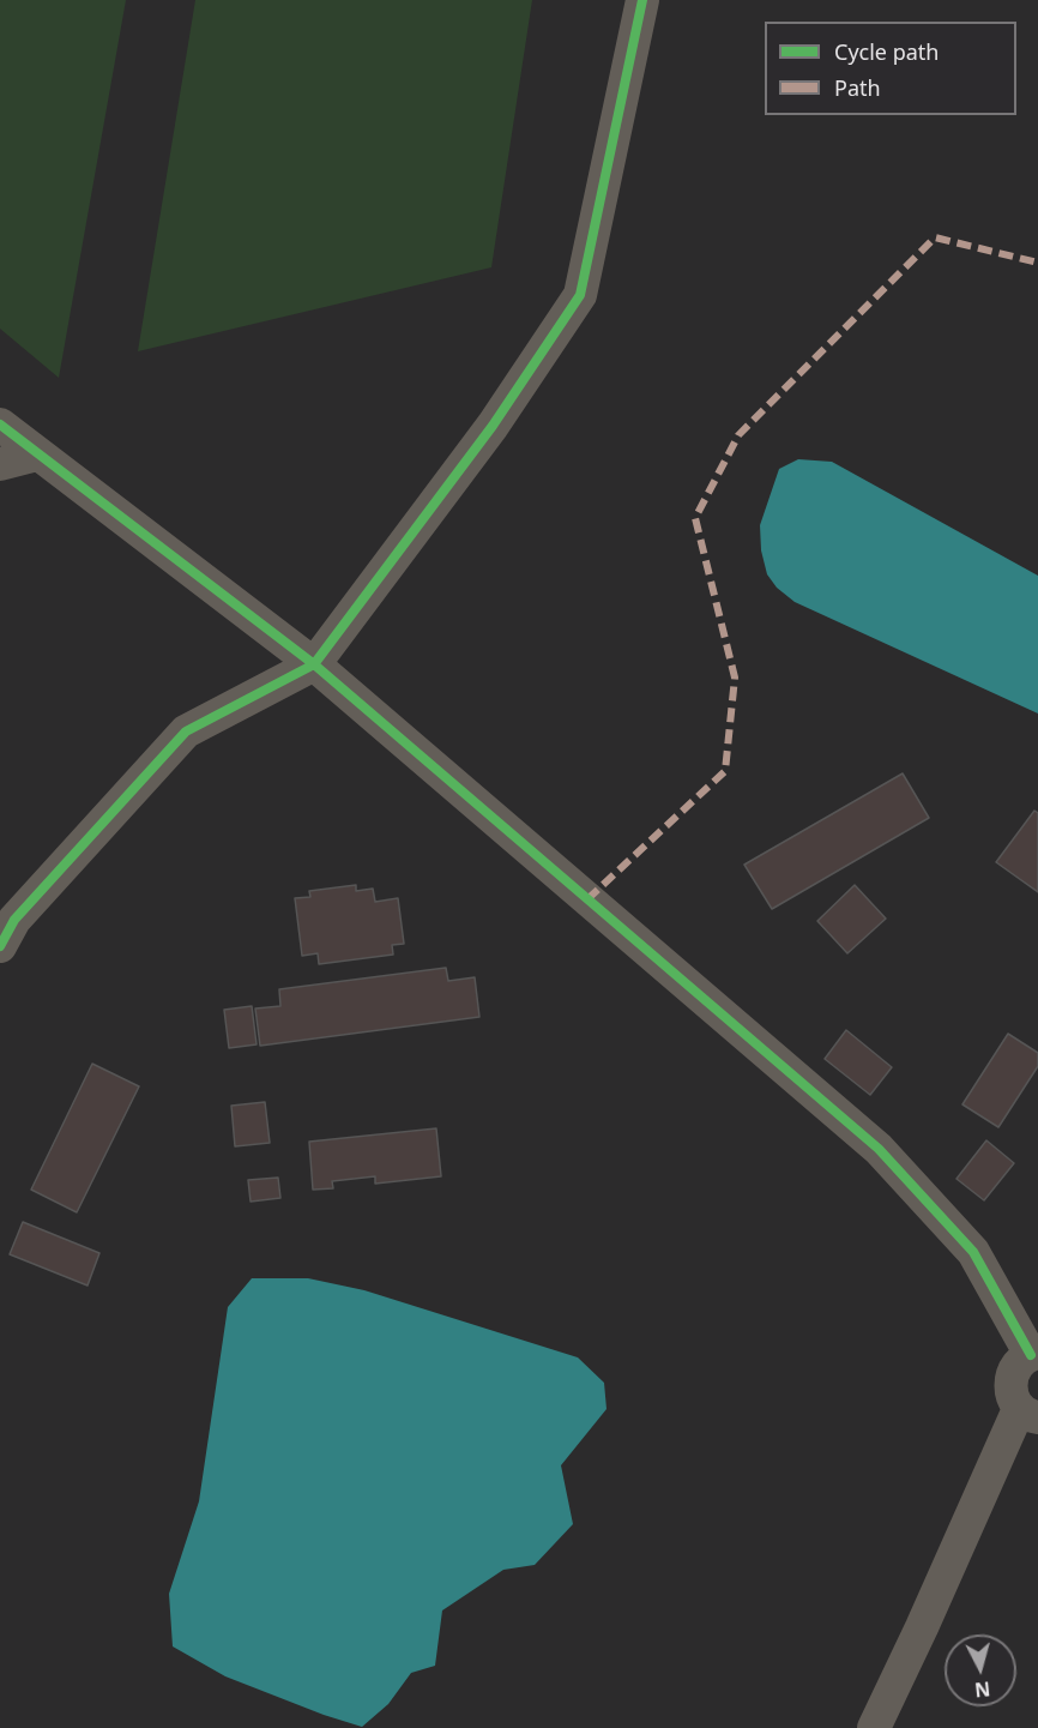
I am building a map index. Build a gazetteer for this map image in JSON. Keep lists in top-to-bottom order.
{
  "legend": ["Cycle path", "Path"],
  "north": "bottom"
}
